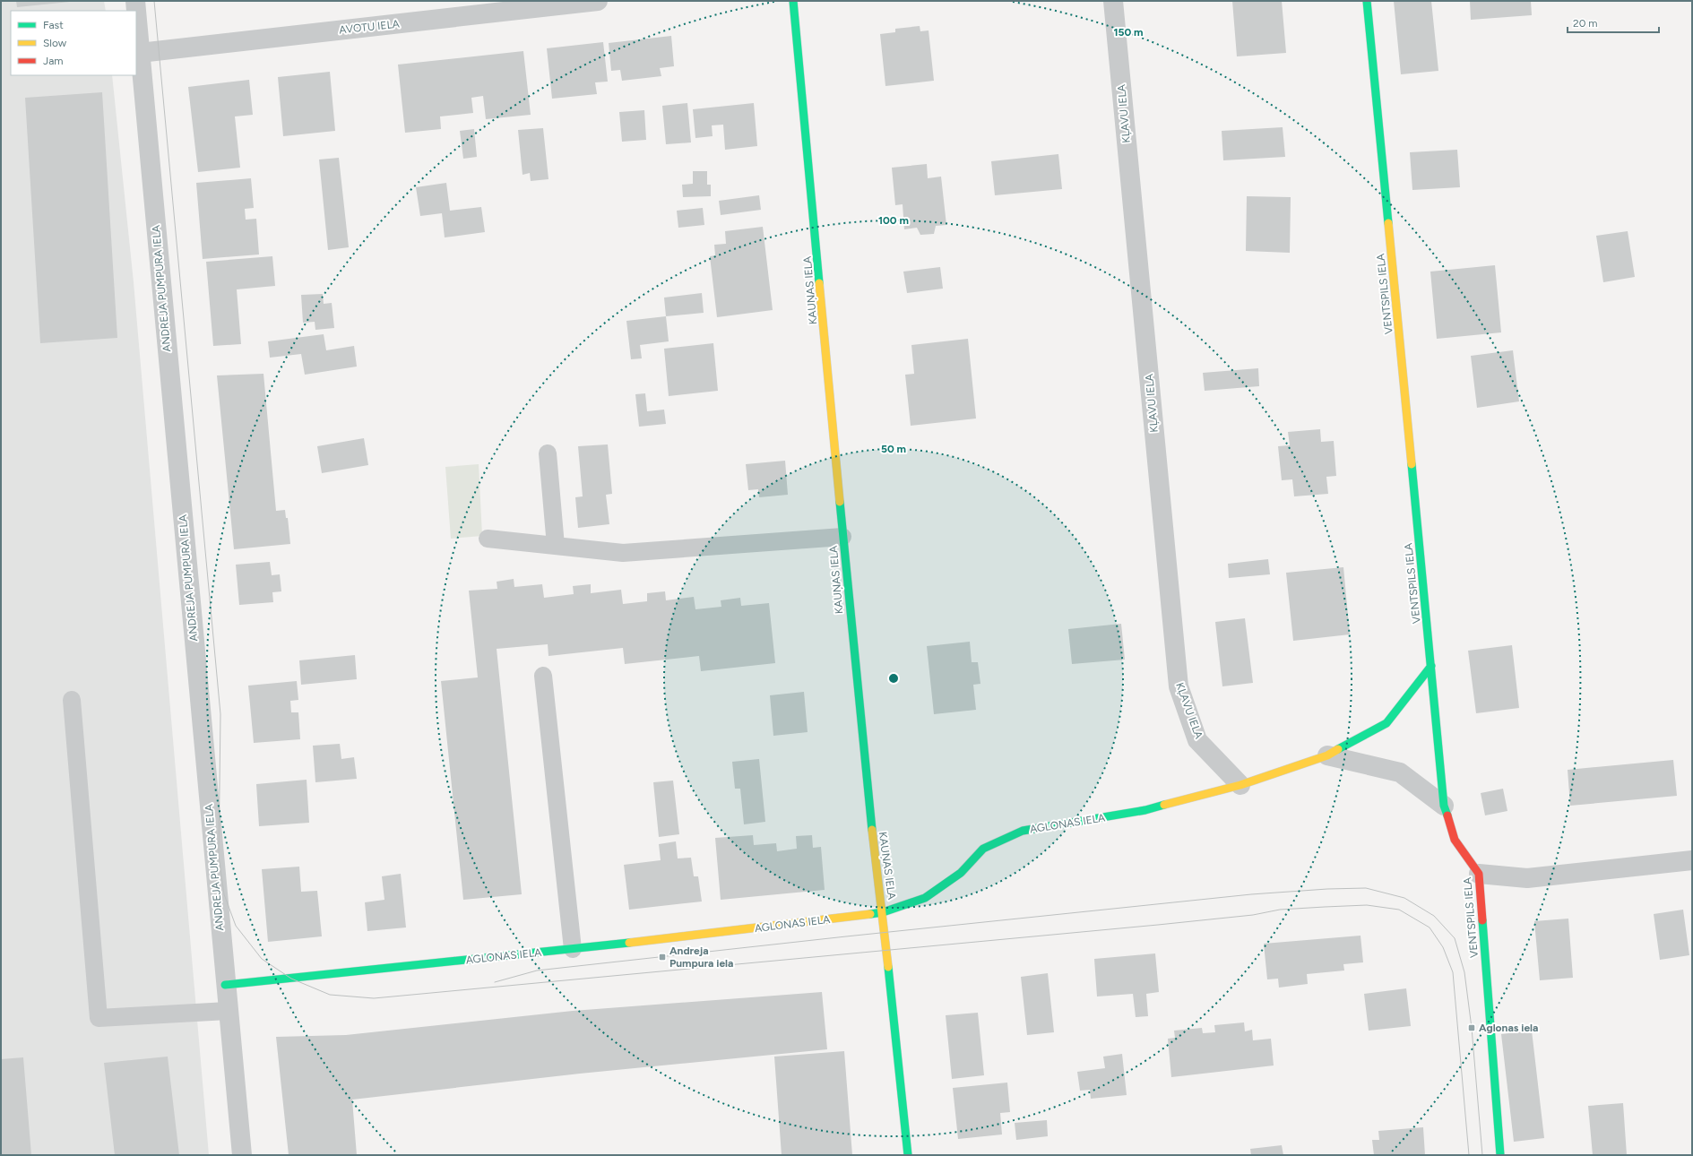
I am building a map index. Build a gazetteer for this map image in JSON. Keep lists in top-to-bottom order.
{
  "streets": {
    "street": [
      "AVOTU IELA",
      "KĻAVU IELA",
      "ANDREJA PUMPURA IELA",
      "KAUŅAS IELA",
      "VENTSPILS IELA",
      "AGLONAS IELA"
    ]
  },
  "crossings": [
    ["AVOTU IELA", "ANDREJA PUMPURA IELA"],
    ["KĻAVU IELA", "AGLONAS IELA"],
    ["ANDREJA PUMPURA IELA", "AGLONAS IELA"],
    ["KAUŅAS IELA", "AGLONAS IELA"],
    ["VENTSPILS IELA", "AGLONAS IELA"]
  ],
  "places": {
    "transit": ["Andreja Pumpura iela", "Aglonas iela"]
  },
  "legend": ["Fast", "Slow", "Jam"],
  "scale_bar": "20 m",
  "rings": ["150 m", "100 m", "50 m"]
}
